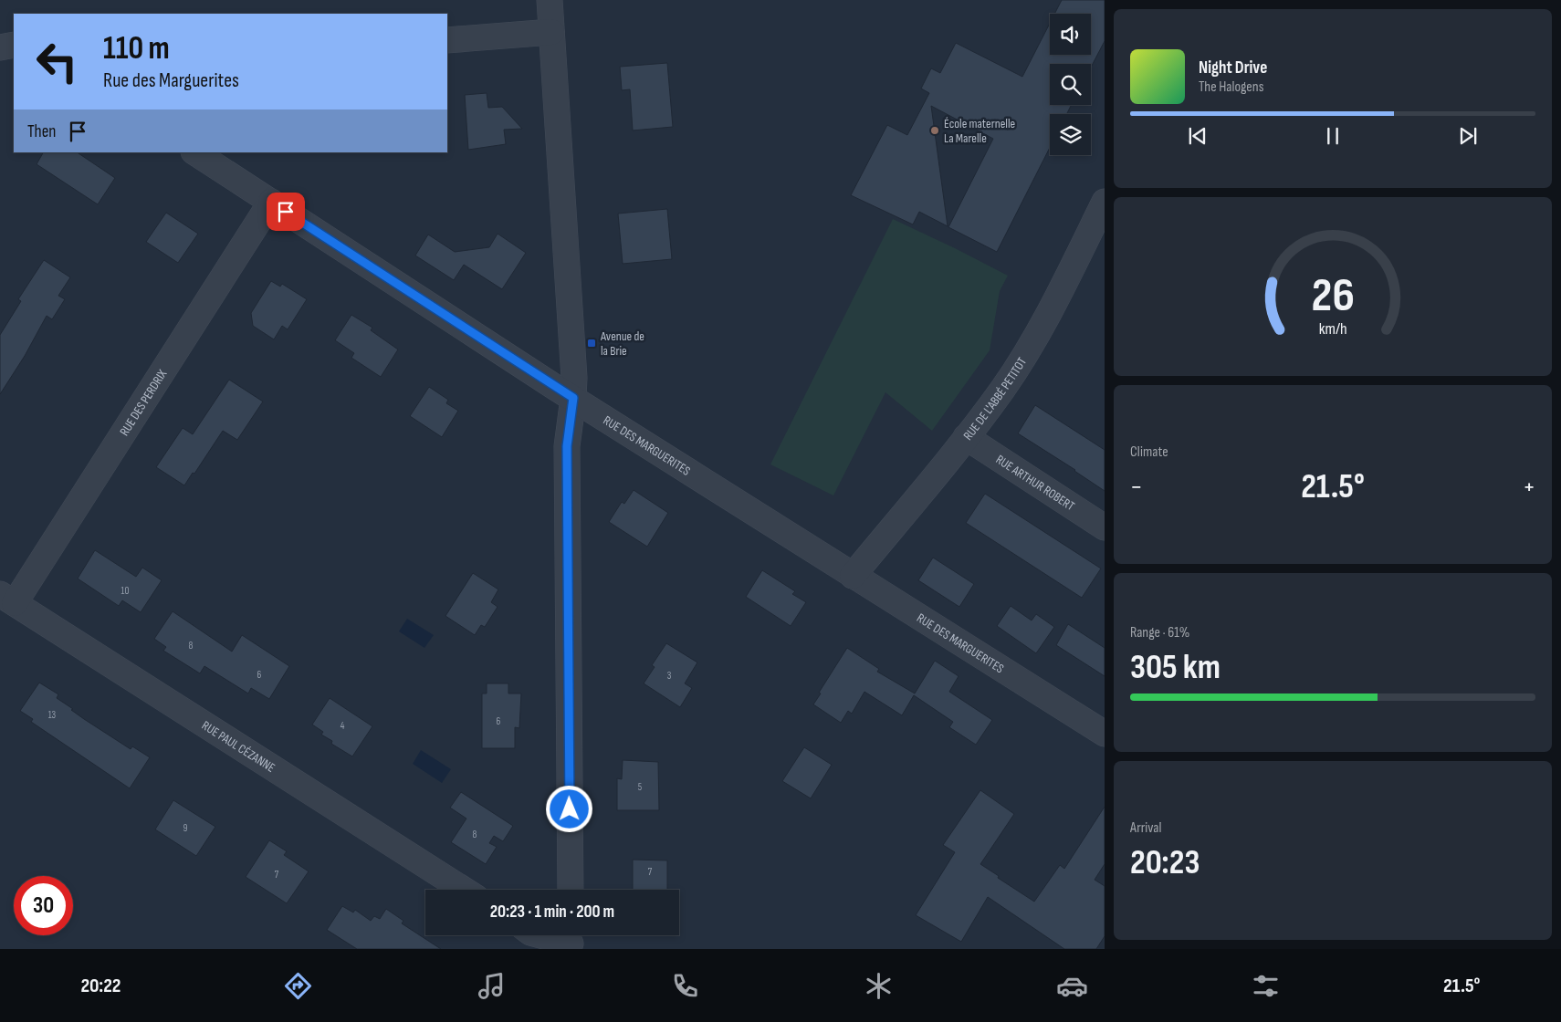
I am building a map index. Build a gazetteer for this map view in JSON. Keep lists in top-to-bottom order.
{
  "streets": {
    "street": [
      "RUE DE L'ABBÉ PETITOT",
      "RUE DES PERDRIX",
      "RUE DES MARGUERITES",
      "RUE ARTHUR ROBERT",
      "RUE PAUL CÉZANNE"
    ]
  },
  "crossings": [
    ["RUE DE L'ABBÉ PETITOT", "RUE DES MARGUERITES"],
    ["RUE DE L'ABBÉ PETITOT", "RUE ARTHUR ROBERT"],
    ["RUE DES PERDRIX", "RUE DES MARGUERITES"],
    ["RUE DES PERDRIX", "RUE PAUL CÉZANNE"]
  ],
  "places": {
    "other": ["École maternelle La Marelle"],
    "transit": ["Avenue de la Brie"]
  },
  "house_numbers": [
    "10",
    "8",
    "6",
    "3",
    "13",
    "6",
    "4",
    "5",
    "9",
    "8",
    "7",
    "7"
  ],
  "page": {
    "turn": ["110 m", "Rue des Marguerites"],
    "song": ["Night Drive", "The Halogens"],
    "then": "Then",
    "tile": [
      "Climate",
      ["Range · 61%", "305 km"],
      ["Arrival", "20:23"]
    ],
    "heat": ["−", "21.5°", "+"],
    "limit": "30",
    "trip": "20:23 · 1 min · 200 m",
    "tabs": ["20:22", "21.5°"],
    "gauge": ["26", "km/h"]
  }
}
